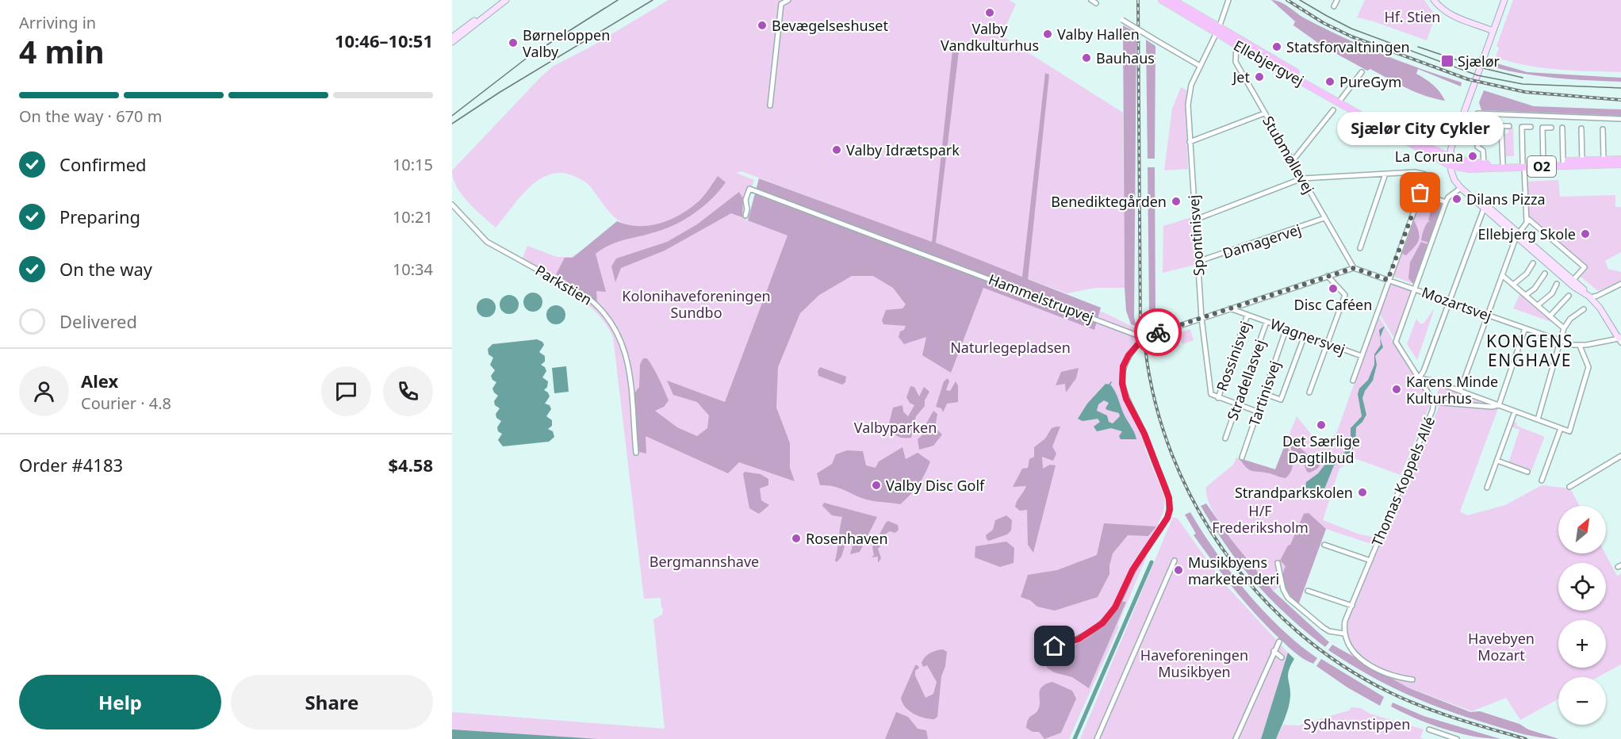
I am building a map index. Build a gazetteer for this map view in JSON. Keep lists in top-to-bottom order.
{
  "streets": {
    "main road": ["Ellebjergvej", "O2"],
    "street": [
      "Stubmøllevej",
      "Spontinisvej",
      "Damagervej",
      "Parkstien",
      "Hammelstrupvej",
      "Mozartsvej",
      "Wagnersvej",
      "Rossinisvej",
      "Stradellasvej",
      "Tartinisvej",
      "Thomas Koppels Allé"
    ]
  },
  "crossings": [
    ["Ellebjergvej", "Stubmøllevej"],
    ["Ellebjergvej", "O2"],
    ["Ellebjergvej", "Spontinisvej"],
    ["Stubmøllevej", "Damagervej"],
    ["Stubmøllevej", "Mozartsvej"],
    ["Spontinisvej", "Damagervej"],
    ["Spontinisvej", "Rossinisvej"],
    ["Wagnersvej", "Rossinisvej"],
    ["Wagnersvej", "Stradellasvej"],
    ["Wagnersvej", "Tartinisvej"]
  ],
  "districts": ["KONGENS ENGHAVE"],
  "parks": [
    "Hf. Stien",
    "Kolonihaveforeningen Sundbo",
    "Naturlegepladsen",
    "Valbyparken",
    "H/F Frederiksholm",
    "Bergmannshave",
    "Havebyen Mozart",
    "Haveforeningen Musikbyen",
    "Sydhavnstippen"
  ],
  "places": {
    "other": [
      "Valby Vandkulturhus",
      "Bevægelseshuset",
      "Valby Hallen",
      "Børneloppen Valby",
      "Statsforvaltningen",
      "Bauhaus",
      "Jet",
      "PureGym",
      "Valby Idrætspark",
      "La Coruna",
      "Sjælør City Cykler",
      "Dilans Pizza",
      "Benediktegården",
      "Ellebjerg Skole",
      "Disc Caféen",
      "Karens Minde Kulturhus",
      "Det Særlige Dagtilbud",
      "Valby Disc Golf",
      "Strandparkskolen",
      "Rosenhaven",
      "Musikbyens marketenderi"
    ],
    "transit": ["Sjælør"]
  },
  "north": "top right",
  "page": {
    "heading": ["4 min", "Arriving in", "10:46–10:51"],
    "panel": [
      "Alex",
      "Courier · 4.8",
      "Order #4183",
      "$4.58"
    ],
    "bar": "On the way · 670 m",
    "bubble": "Sjælør City Cykler",
    "list": [
      ["Confirmed", "10:15"],
      ["Preparing", "10:21"],
      ["On the way", "10:34"],
      "Delivered"
    ],
    "map_buttons": ["+", "−"],
    "buttons": ["Help", "Share"]
  }
}
